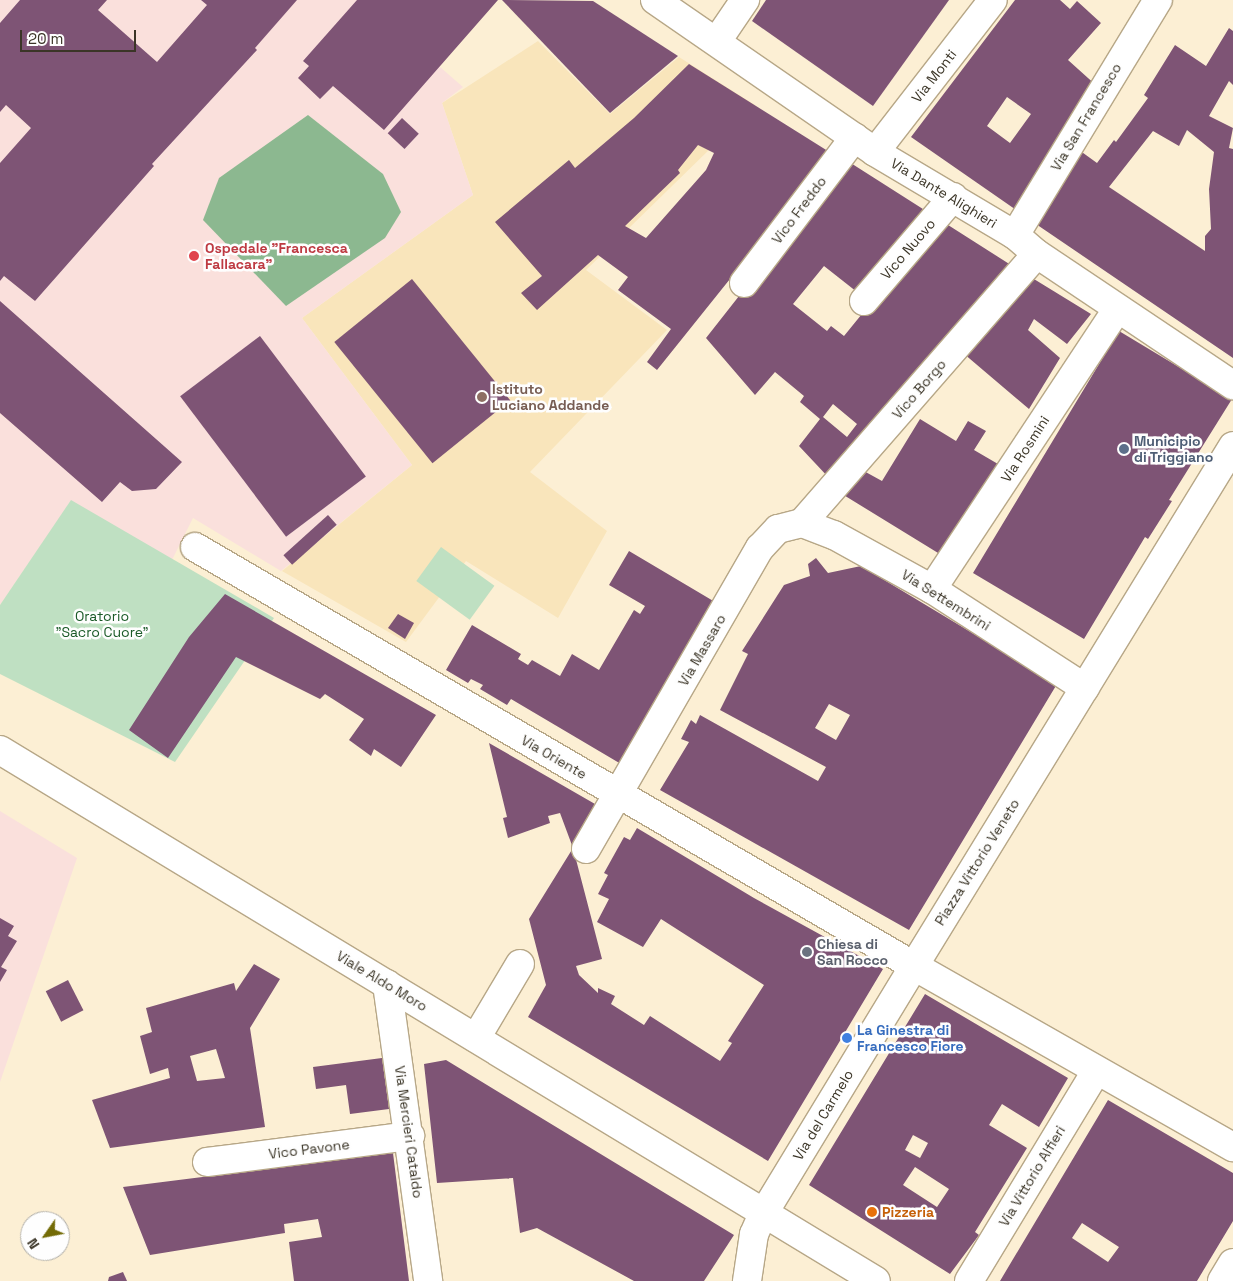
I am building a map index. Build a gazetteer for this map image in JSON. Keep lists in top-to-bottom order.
{
  "streets": {
    "street": [
      "Via Monti",
      "Via San Francesco",
      "Via Dante Alighieri",
      "Vico Freddo",
      "Vico Nuovo",
      "Vico Borgo",
      "Via Rosmini",
      "Via Settembrini",
      "Via Massaro",
      "Via Oriente",
      "Piazza Vittorio Veneto",
      "Viale Aldo Moro",
      "Via del Carmelo",
      "Via Mercieri Cataldo",
      "Vico Pavone",
      "Via Vittorio Alfieri"
    ]
  },
  "crossings": [
    ["Via Monti", "Via Dante Alighieri"],
    ["Via Monti", "Vico Freddo"],
    ["Via San Francesco", "Via Dante Alighieri"],
    ["Via Dante Alighieri", "Vico Freddo"],
    ["Via Dante Alighieri", "Vico Nuovo"],
    ["Via Dante Alighieri", "Vico Borgo"],
    ["Via Dante Alighieri", "Via Rosmini"],
    ["Vico Borgo", "Via Settembrini"],
    ["Vico Borgo", "Via Massaro"],
    ["Via Rosmini", "Via Settembrini"],
    ["Via Settembrini", "Via Massaro"],
    ["Via Settembrini", "Piazza Vittorio Veneto"],
    ["Via Massaro", "Via Oriente"],
    ["Via Oriente", "Piazza Vittorio Veneto"],
    ["Via Oriente", "Via del Carmelo"],
    ["Piazza Vittorio Veneto", "Via del Carmelo"],
    ["Viale Aldo Moro", "Via del Carmelo"],
    ["Viale Aldo Moro", "Via Mercieri Cataldo"],
    ["Via Mercieri Cataldo", "Vico Pavone"]
  ],
  "parks": ["Oratorio \"Sacro Cuore\""],
  "places": [
    "Ospedale \"Francesca Fallacara\"",
    "Istituto Luciano Addande",
    "Municipio di Triggiano",
    "Chiesa di San Rocco",
    "La Ginestra di Francesco Fiore",
    "Pizzeria"
  ],
  "scale_bar": "20 m",
  "north": "bottom left"
}
